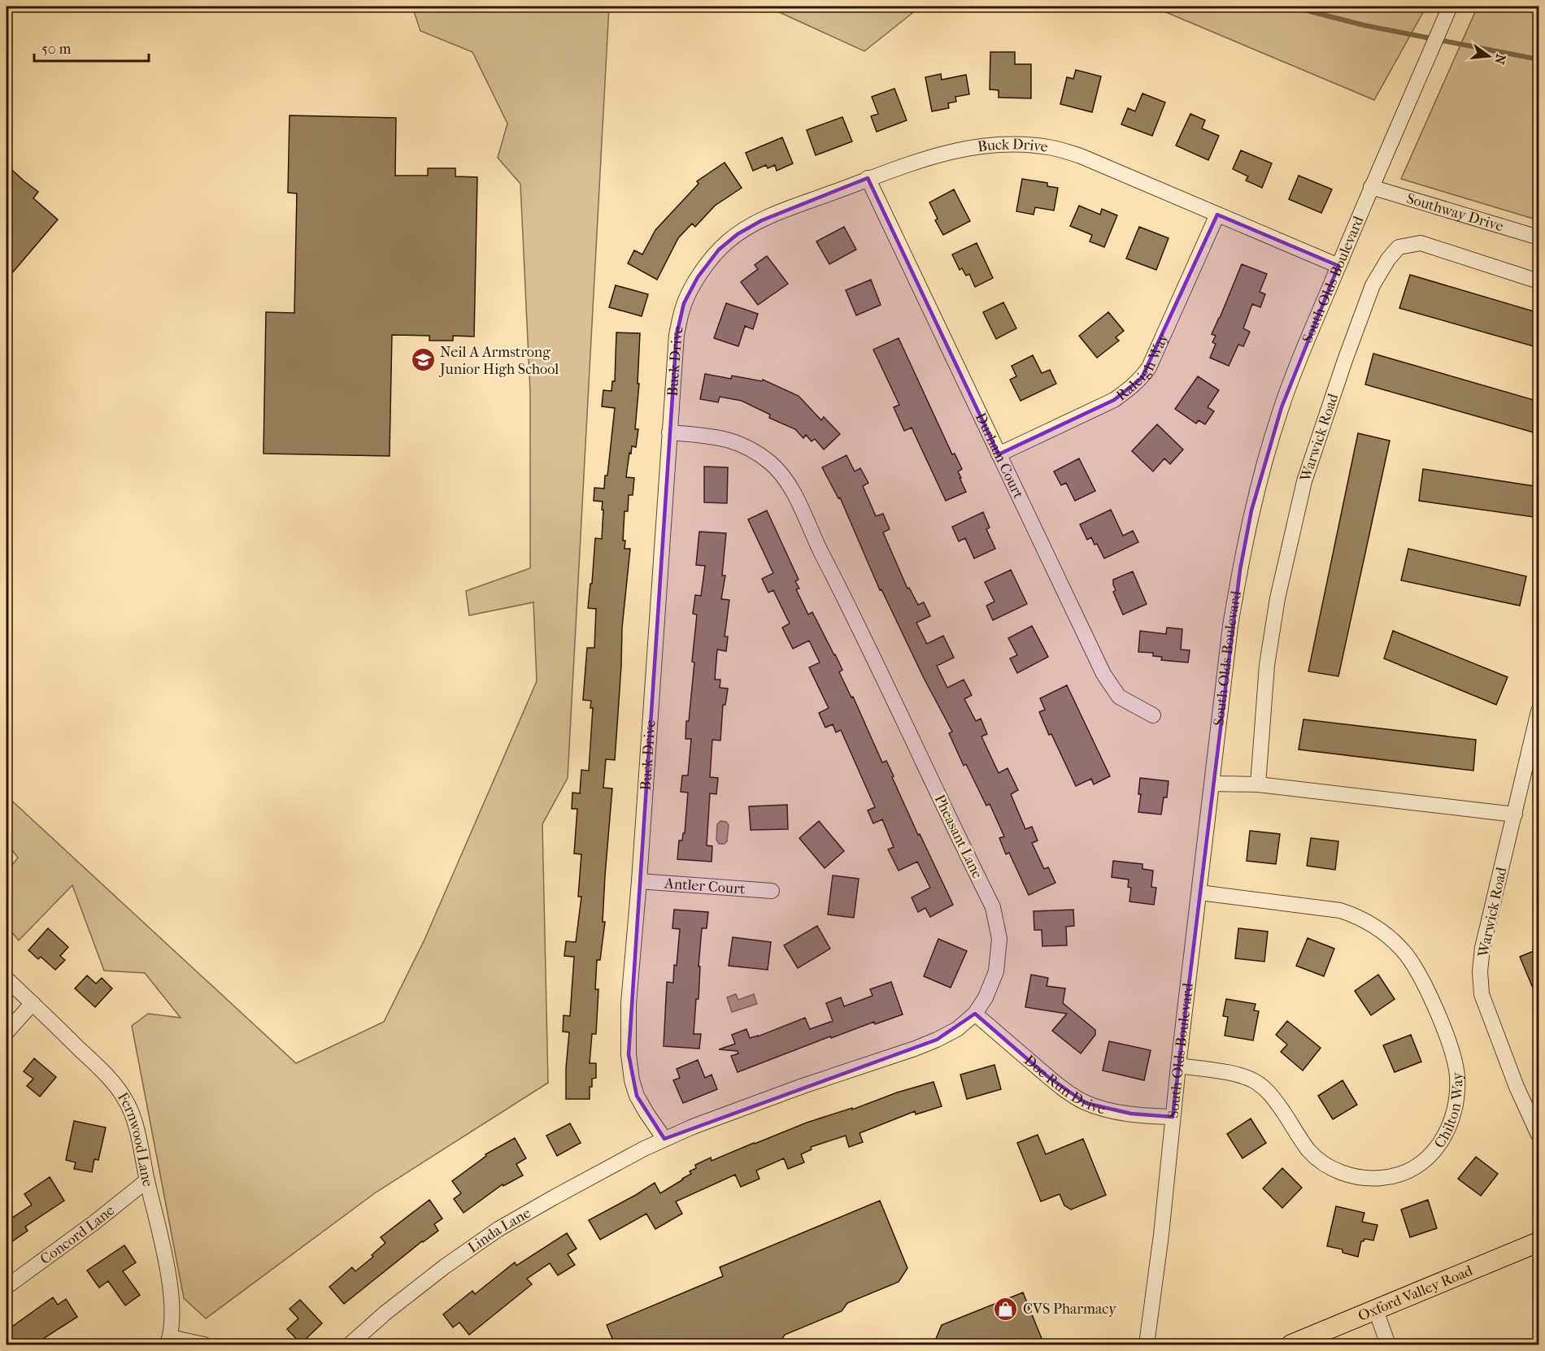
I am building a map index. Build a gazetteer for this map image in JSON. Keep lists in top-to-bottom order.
{
  "streets": {
    "main road": ["Oxford Valley Road"],
    "street": [
      "Buck Drive",
      "Southway Drive",
      "South Olds Boulevard",
      "Raleigh Way",
      "Warwick Road",
      "Durham Court",
      "Pheasant Lane",
      "Antler Court",
      "Doe Run Drive",
      "Chilton Way",
      "Fernwood Lane",
      "Linda Lane",
      "Concord Lane"
    ]
  },
  "crossings": [
    ["Buck Drive", "South Olds Boulevard"],
    ["Buck Drive", "Raleigh Way"],
    ["Buck Drive", "Durham Court"],
    ["Buck Drive", "Pheasant Lane"],
    ["Buck Drive", "Antler Court"],
    ["Buck Drive", "Linda Lane"],
    ["Southway Drive", "South Olds Boulevard"],
    ["South Olds Boulevard", "Doe Run Drive"],
    ["South Olds Boulevard", "Chilton Way"],
    ["Raleigh Way", "Durham Court"],
    ["Pheasant Lane", "Doe Run Drive"],
    ["Pheasant Lane", "Linda Lane"],
    ["Fernwood Lane", "Concord Lane"]
  ],
  "places": {
    "school or university": ["Neil A Armstrong Junior High School"],
    "shop": ["CVS Pharmacy"]
  },
  "scale_bar": "50 m",
  "north": "right"
}
